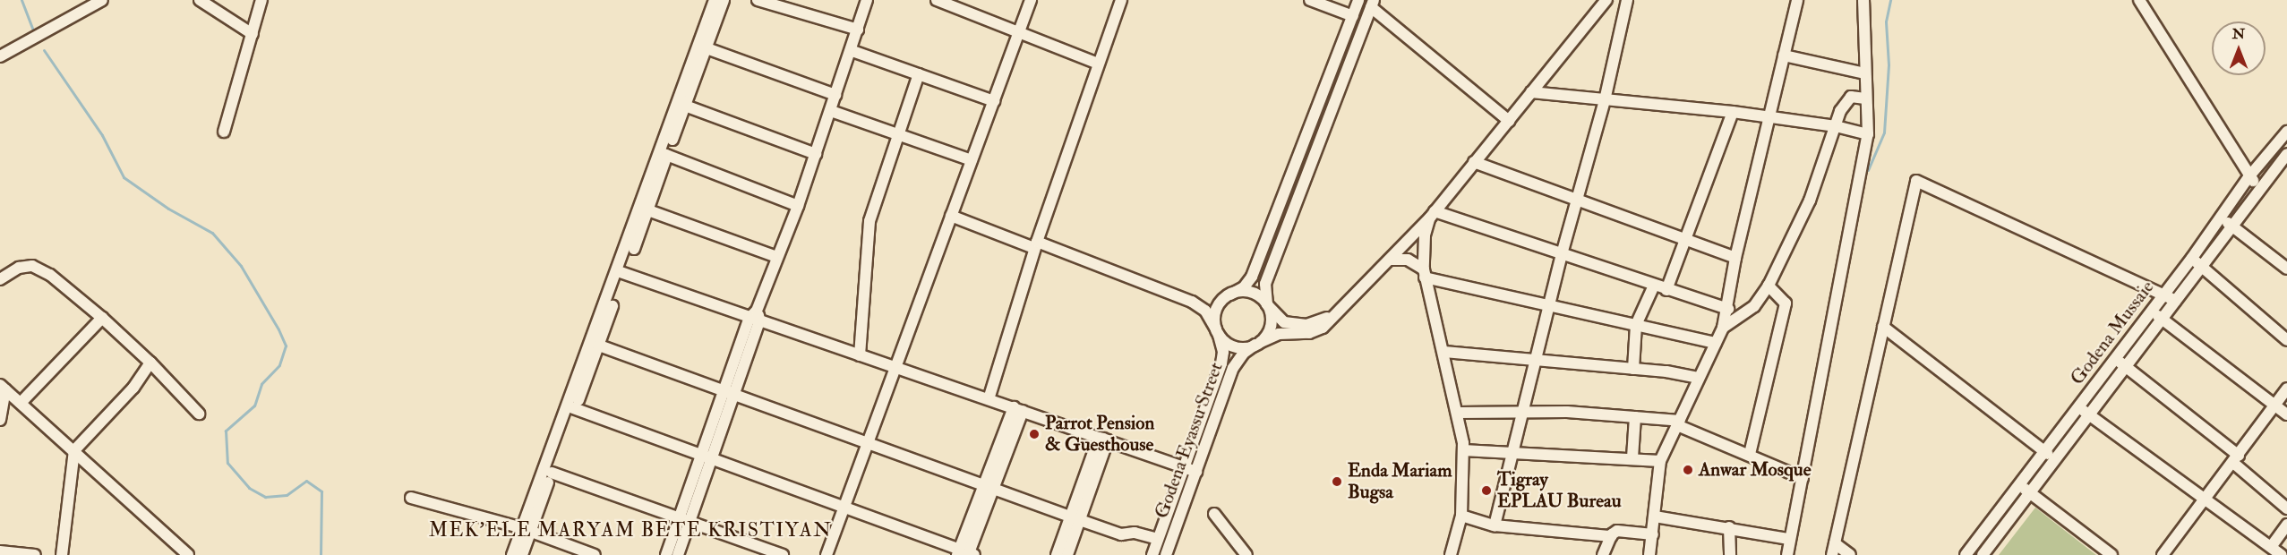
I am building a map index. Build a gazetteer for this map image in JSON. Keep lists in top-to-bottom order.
{
  "streets": {
    "street": ["Godena Mussaie", "Godena Eyassu Street"]
  },
  "districts": ["MEK'ELE MARYAM BETE KRISTIYAN"],
  "places": [
    "Parrot Pension & Guesthouse",
    "Anwar Mosque",
    "Enda Mariam Bugsa",
    "Tigray EPLAU Bureau"
  ],
  "north": "top"
}
